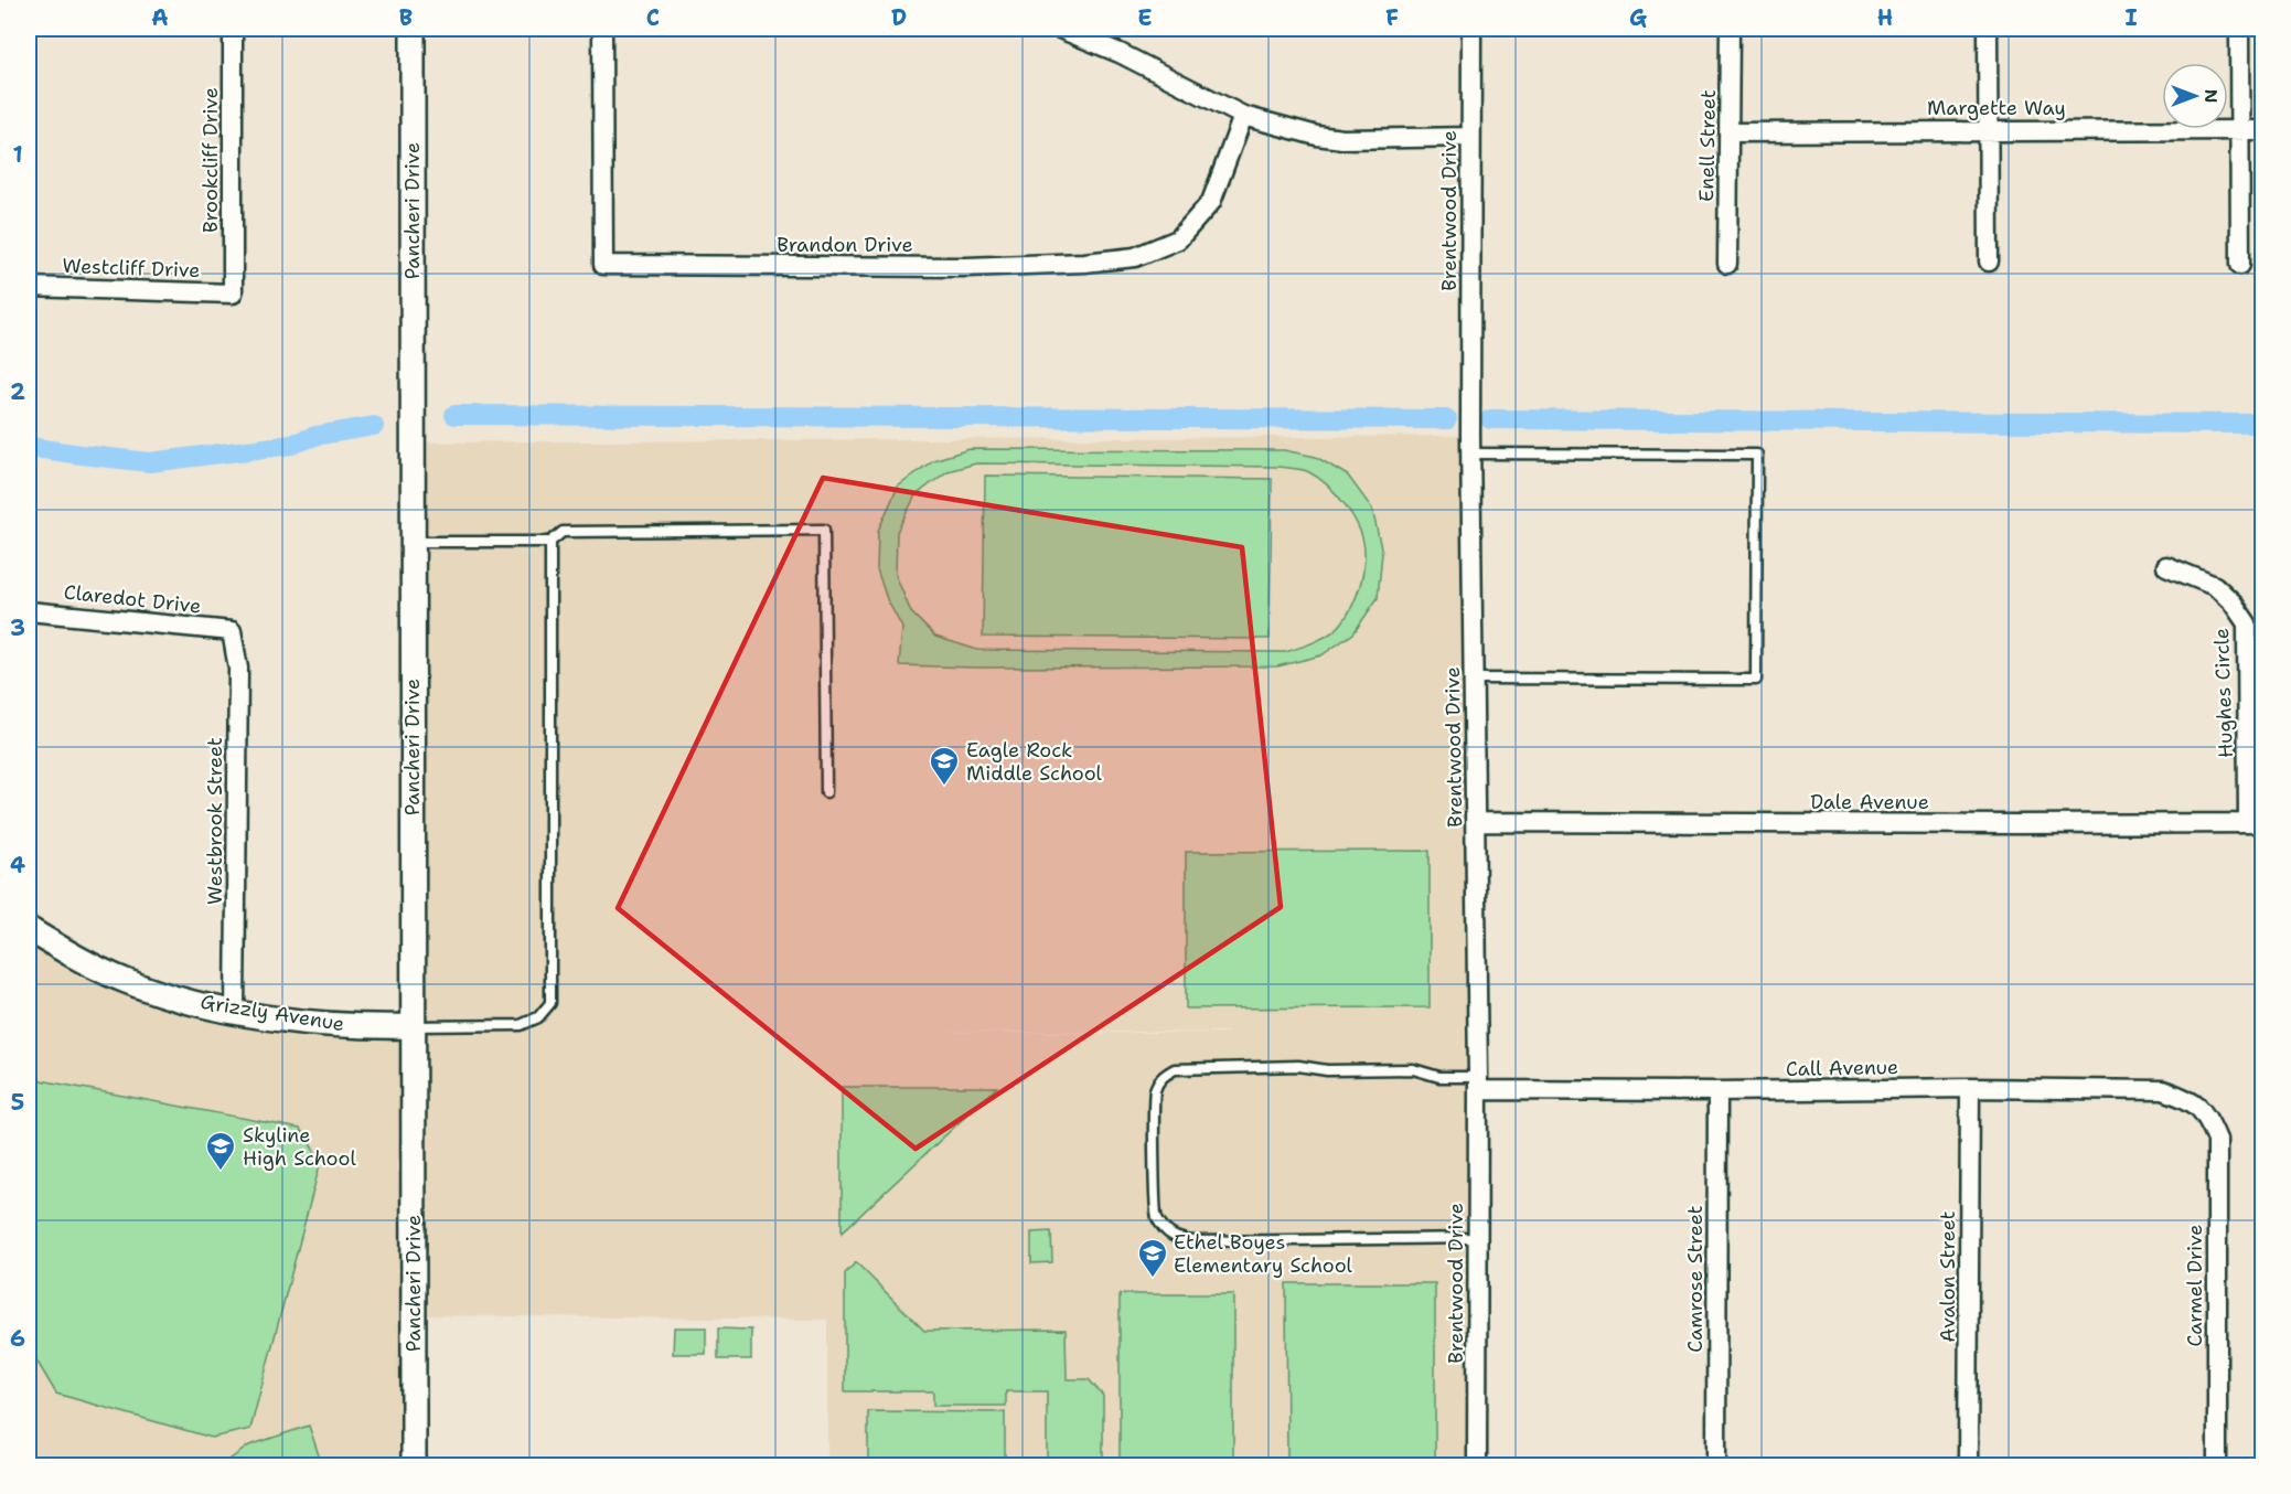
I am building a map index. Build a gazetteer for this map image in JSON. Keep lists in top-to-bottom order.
{
  "streets": {
    "street": [
      "Margette Way",
      "Enell Street",
      "Brookcliff Drive",
      "Pancheri Drive",
      "Brentwood Drive",
      "Brandon Drive",
      "Westcliff Drive",
      "Claredot Drive",
      "Hughes Circle",
      "Dale Avenue",
      "Westbrook Street",
      "Grizzly Avenue",
      "Call Avenue",
      "Avalon Street",
      "Camrose Street",
      "Carmel Drive"
    ]
  },
  "crossings": [
    ["Margette Way", "Enell Street"],
    ["Brookcliff Drive", "Westcliff Drive"],
    ["Pancheri Drive", "Grizzly Avenue"],
    ["Brentwood Drive", "Dale Avenue"],
    ["Brentwood Drive", "Call Avenue"],
    ["Claredot Drive", "Westbrook Street"],
    ["Hughes Circle", "Dale Avenue"],
    ["Westbrook Street", "Grizzly Avenue"],
    ["Call Avenue", "Avalon Street"],
    ["Call Avenue", "Camrose Street"],
    ["Call Avenue", "Carmel Drive"]
  ],
  "places": {
    "school or university": ["Eagle Rock Middle School", "Skyline High School", "Ethel Boyes Elementary School"]
  },
  "north": "right",
  "grid": {
    "columns": [
      "A",
      "B",
      "C",
      "D",
      "E",
      "F",
      "G",
      "H",
      "I"
    ],
    "rows": [
      "1",
      "2",
      "3",
      "4",
      "5",
      "6"
    ]
  }
}
